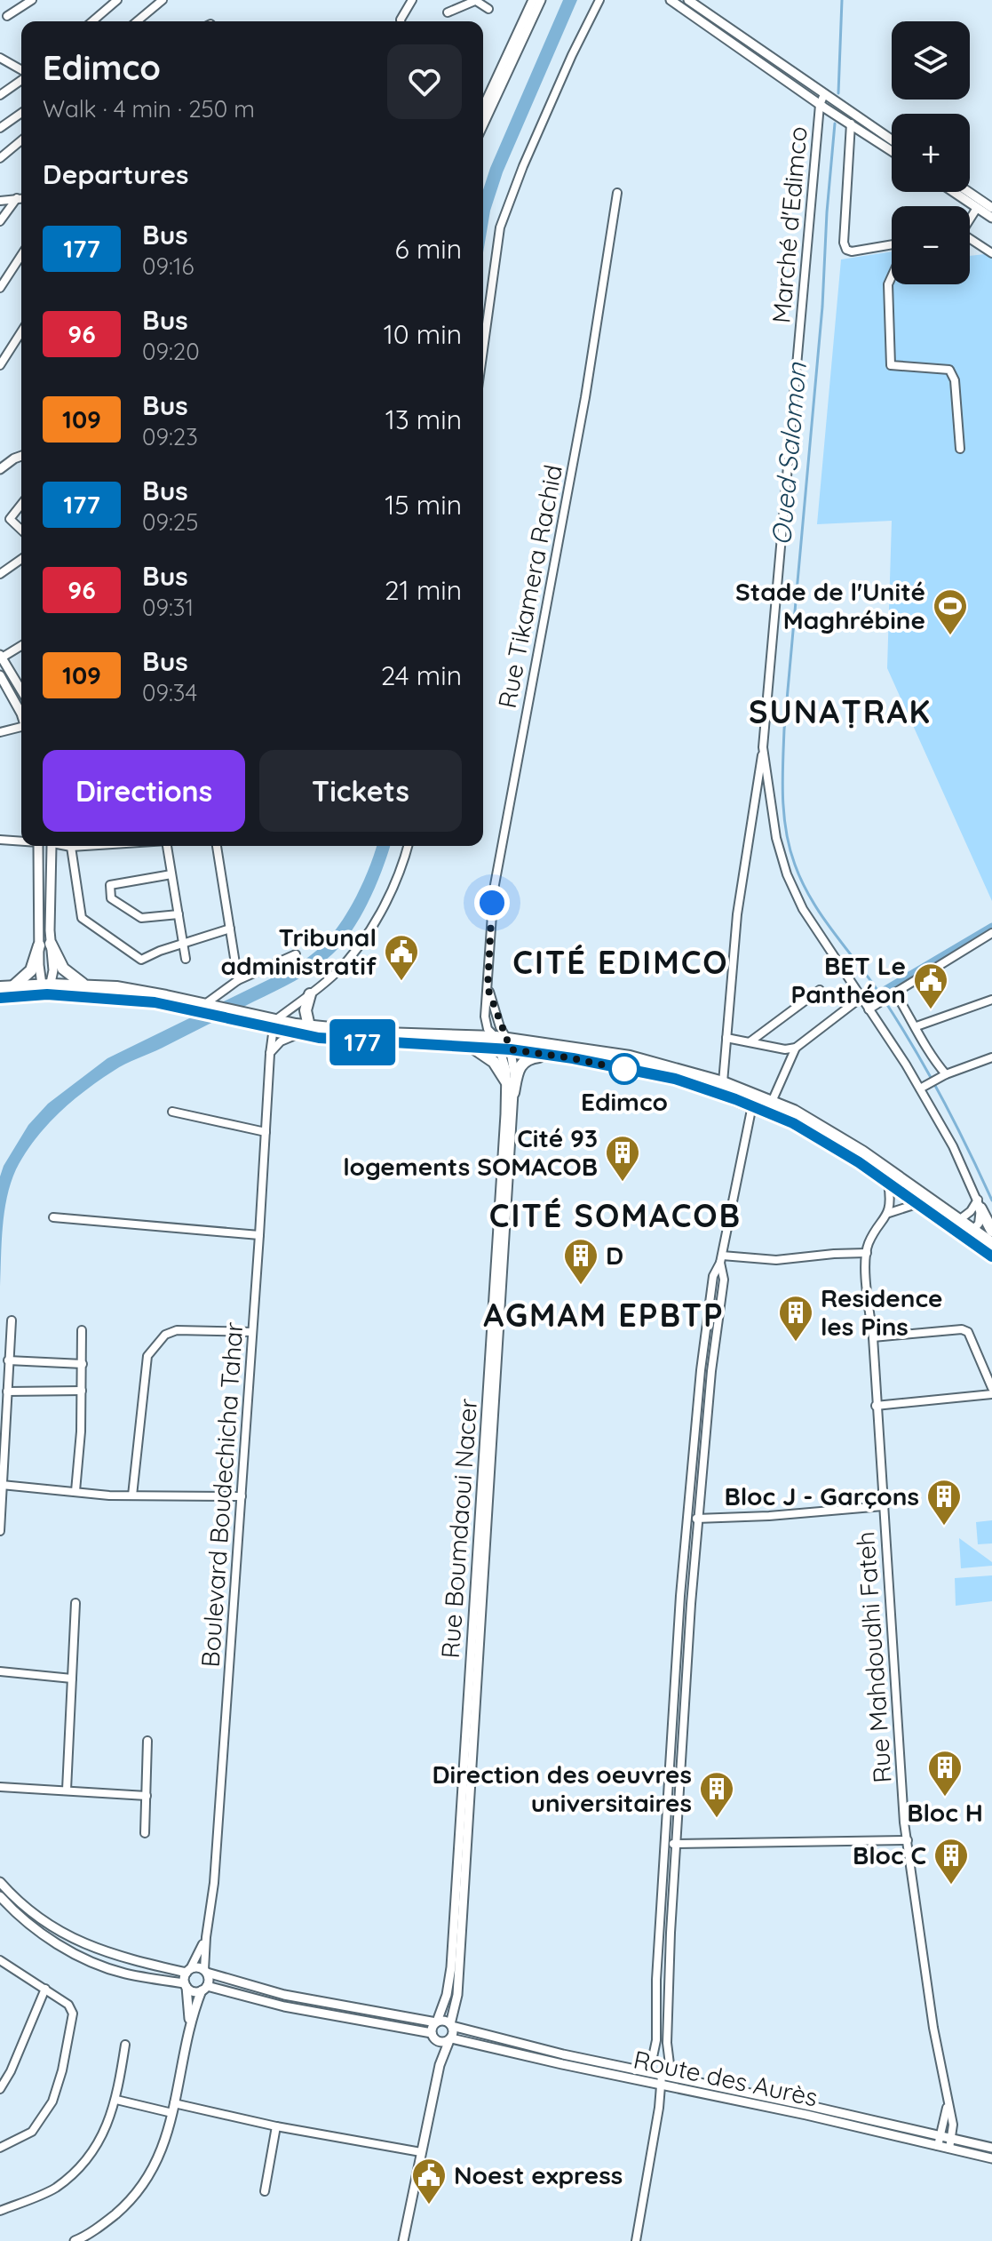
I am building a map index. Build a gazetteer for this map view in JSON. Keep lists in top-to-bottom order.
{
  "streets": {
    "street": [
      "Marché d'Edimco",
      "Rue Tikamera Rachid",
      "Boulevard Boudechicha Tahar",
      "Rue Boumdaoui Nacer",
      "Rue Mahdoudhi Fateh",
      "Route des Aurès"
    ]
  },
  "crossings": [
    ["Rue Tikamera Rachid", "Rue Boumdaoui Nacer"],
    ["Rue Boumdaoui Nacer", "Route des Aurès"],
    ["Rue Mahdoudhi Fateh", "Route des Aurès"]
  ],
  "districts": [
    "SUNAṬRAK",
    "CITÉ EDIMCO",
    "CITÉ SOMACOB",
    "AGMAM EPBTP"
  ],
  "water": ["Oued Salomon"],
  "places": {
    "sports": ["Stade de l'Unité Maghrébine"],
    "public building": ["Tribunal administratif", "BET Le Panthéon", "Noest express"],
    "other": ["Edimco"],
    "building": [
      "Cité 93 logements SOMACOB",
      "D",
      "Residence les Pins",
      "Bloc J - Garçons",
      "Bloc H",
      "Direction des oeuvres universitaires",
      "Bloc C"
    ]
  },
  "lines": ["bus line 177"],
  "page": {
    "on_map": "177",
    "map_buttons": ["+", "−"],
    "heading": [
      ["Edimco", "Walk · 4 min · 250 m"],
      "Departures"
    ],
    "list": [
      {
        "mark": "177",
        "name": "Bus",
        "note": "09:16",
        "value": "6 min"
      },
      {
        "mark": "96",
        "name": "Bus",
        "note": "09:20",
        "value": "10 min"
      },
      {
        "mark": "109",
        "name": "Bus",
        "note": "09:23",
        "value": "13 min"
      },
      {
        "mark": "177",
        "name": "Bus",
        "note": "09:25",
        "value": "15 min"
      },
      {
        "mark": "96",
        "name": "Bus",
        "note": "09:31",
        "value": "21 min"
      },
      {
        "mark": "109",
        "name": "Bus",
        "note": "09:34",
        "value": "24 min"
      }
    ],
    "buttons": ["Directions", "Tickets"]
  }
}
